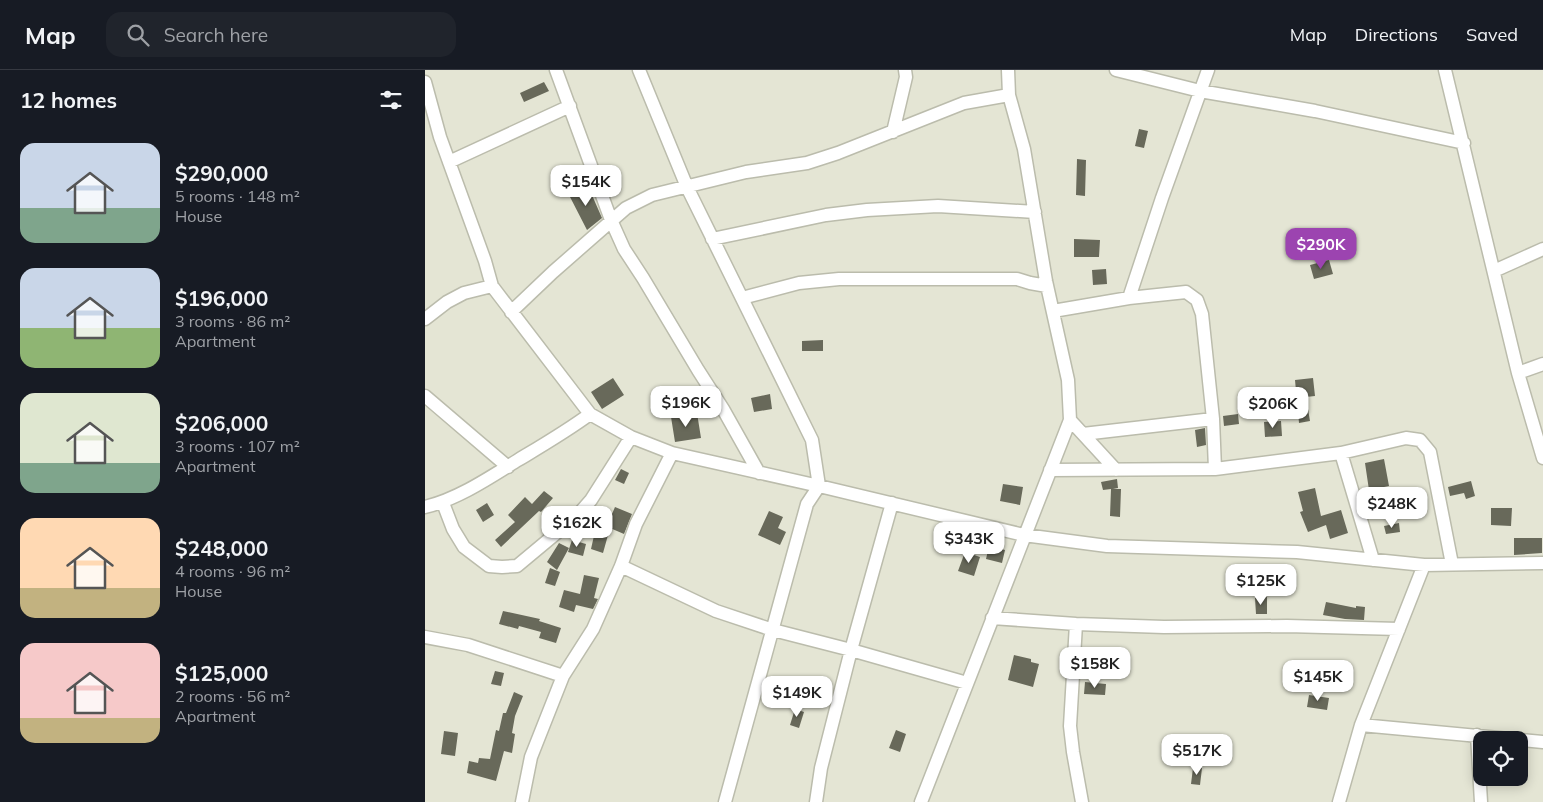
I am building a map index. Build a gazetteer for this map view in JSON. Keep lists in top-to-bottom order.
{
  "page": {
    "header": "Map",
    "search": "Search here",
    "nav": ["Map", "Directions", "Saved"],
    "heading": "12 homes",
    "list": [
      {
        "name": "$290,000",
        "note": "5 rooms · 148 m² · House"
      },
      {
        "name": "$196,000",
        "note": "3 rooms · 86 m² · Apartment"
      },
      {
        "name": "$206,000",
        "note": "3 rooms · 107 m² · Apartment"
      },
      {
        "name": "$248,000",
        "note": "4 rooms · 96 m² · House"
      },
      {
        "name": "$125,000",
        "note": "2 rooms · 56 m² · Apartment"
      }
    ],
    "price": [
      "$154K",
      "$290K",
      "$196K",
      "$206K",
      "$248K",
      "$162K",
      "$343K",
      "$125K",
      "$158K",
      "$145K",
      "$149K",
      "$517K"
    ]
  }
}
